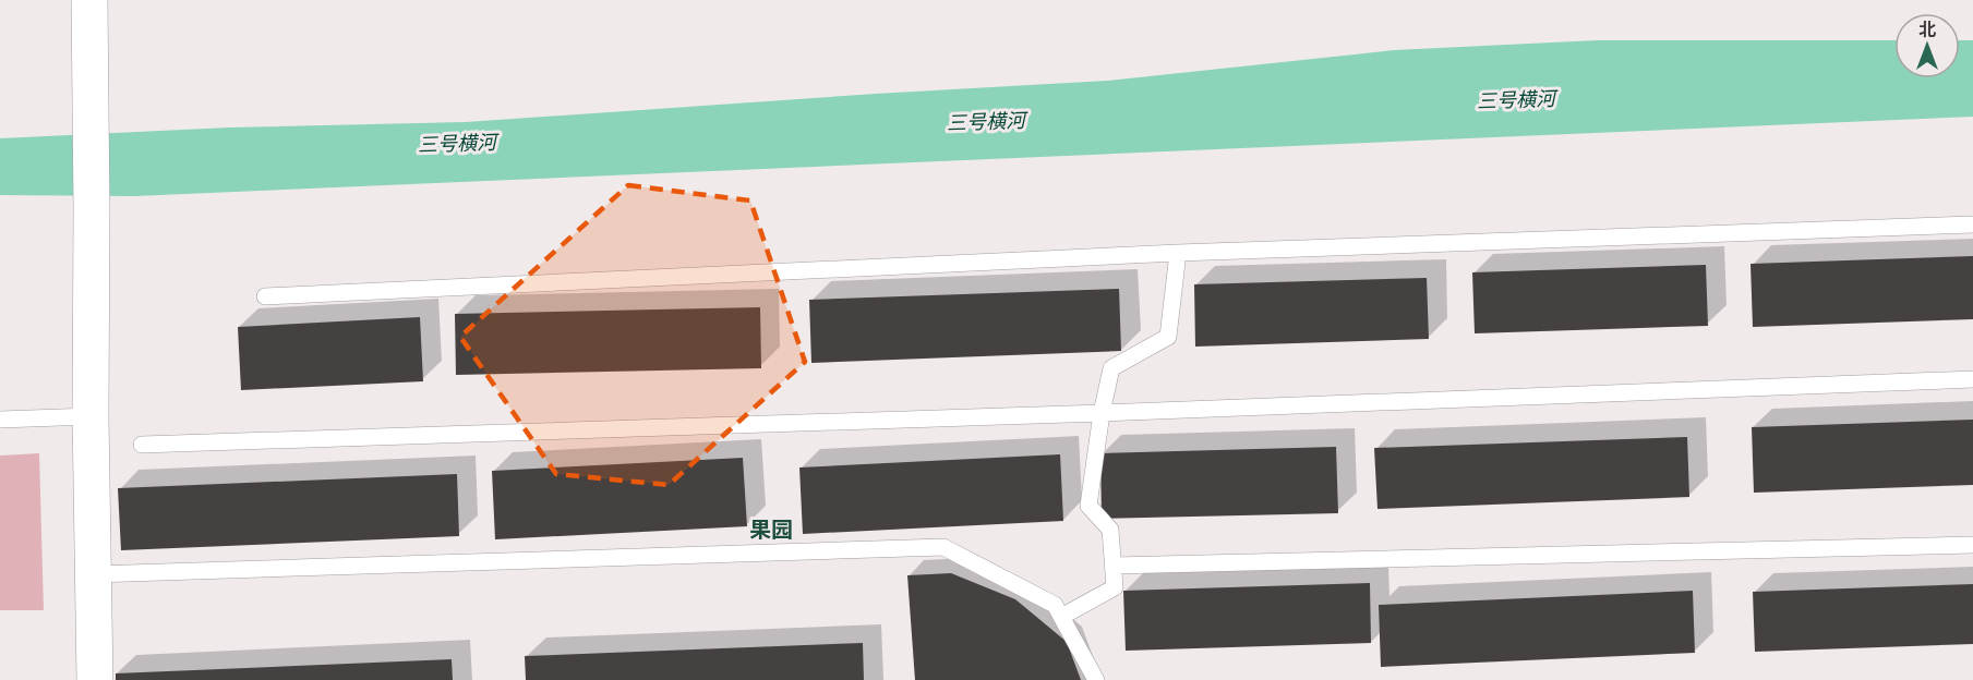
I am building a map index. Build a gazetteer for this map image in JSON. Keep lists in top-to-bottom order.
{
  "districts": ["果园"],
  "water": ["三号横河"],
  "north": "top"
}
